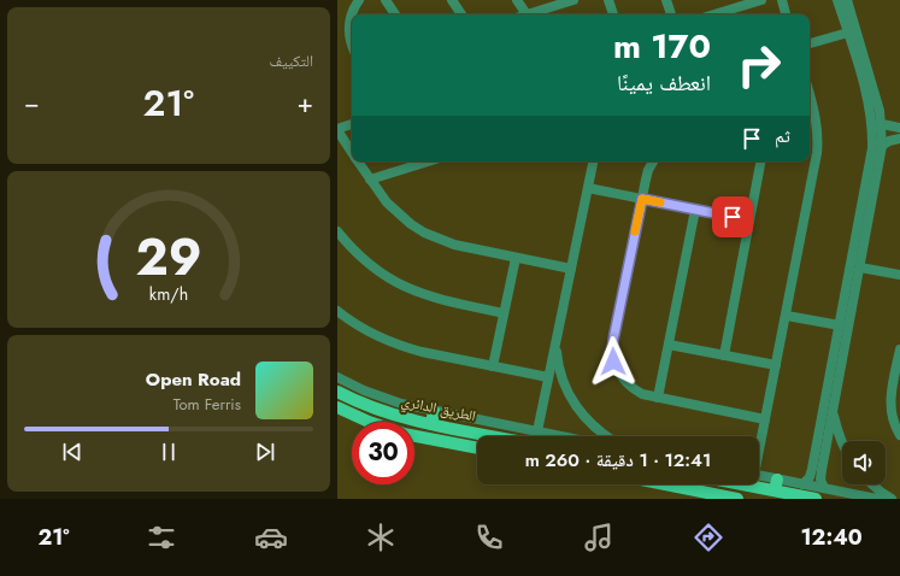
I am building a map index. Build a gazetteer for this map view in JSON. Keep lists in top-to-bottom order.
{
  "streets": {
    "main road": ["الطريق الدائري"]
  },
  "page": {
    "tile": "التكييف",
    "turn": ["170 m", "انعطف يمينًا"],
    "heat": ["−", "21°", "+"],
    "then": "ثم",
    "song": ["Open Road", "Tom Ferris"],
    "limit": "30",
    "trip": "12:41 · 1 دقيقة · 260 m",
    "tabs": ["12:40", "21°"],
    "gauge": ["29", "km/h"]
  }
}
